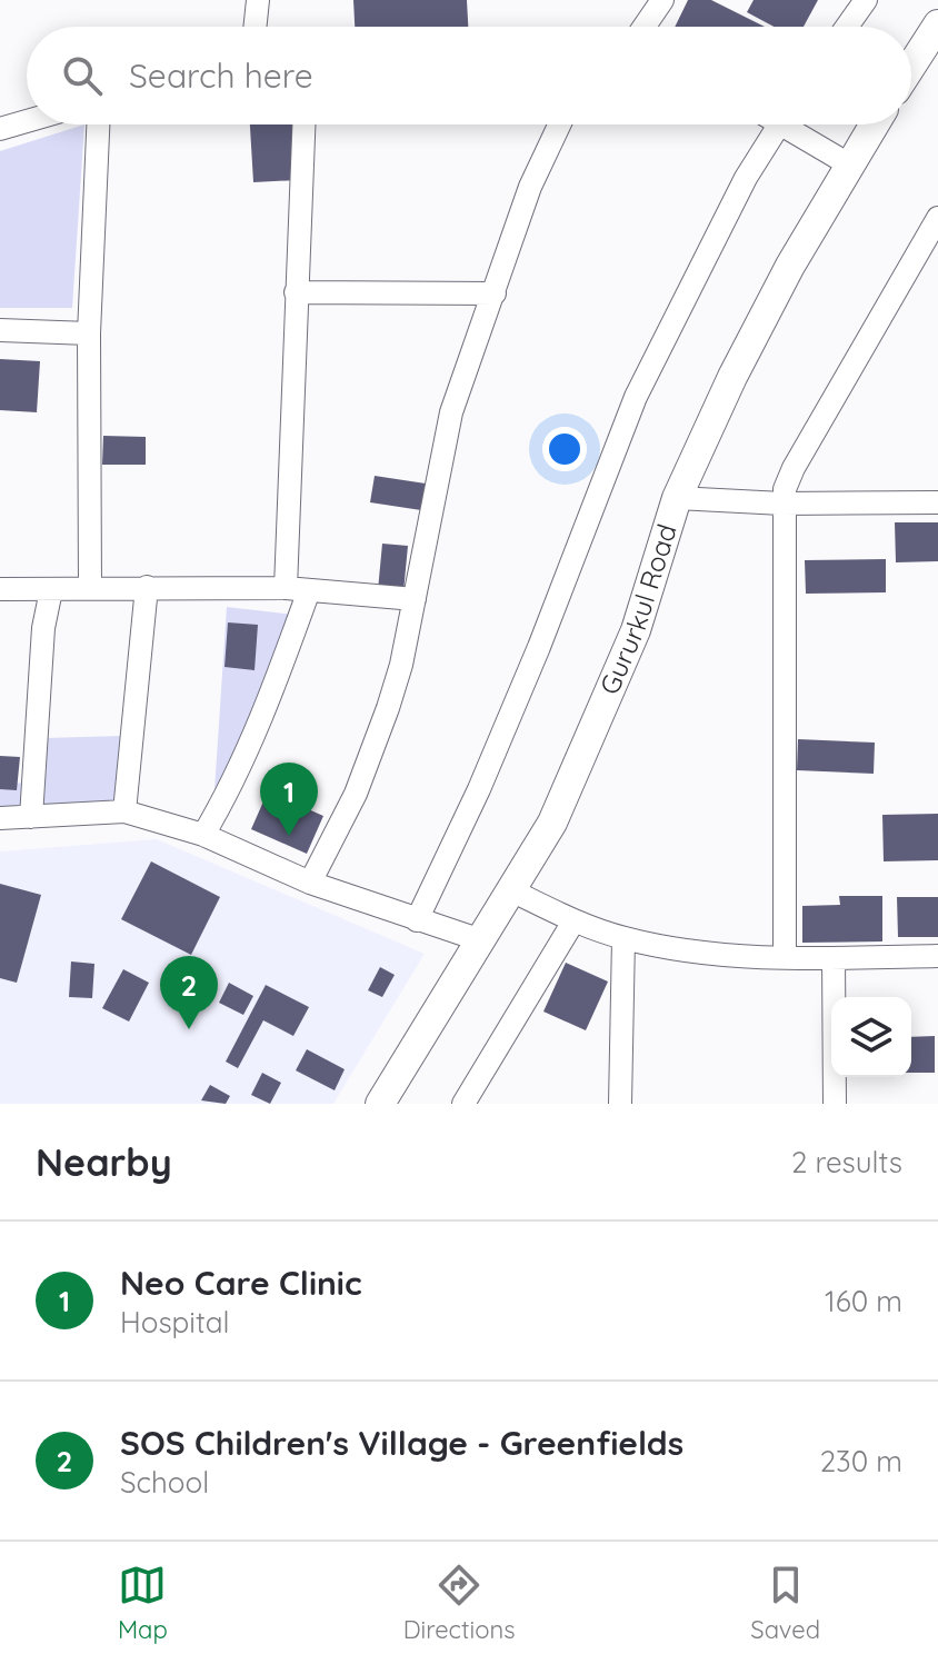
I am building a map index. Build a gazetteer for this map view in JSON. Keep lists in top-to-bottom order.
{
  "streets": {
    "street": ["Gururkul Road"]
  },
  "page": {
    "search": "Search here",
    "pins": ["1", "2"],
    "heading": ["Nearby", "2 results"],
    "list": [
      {
        "mark": "1",
        "name": "Neo Care Clinic",
        "note": "Hospital",
        "value": "160 m"
      },
      {
        "mark": "2",
        "name": "SOS Children's Village - Greenfields",
        "note": "School",
        "value": "230 m"
      }
    ],
    "nav": ["Map", "Directions", "Saved"]
  }
}
